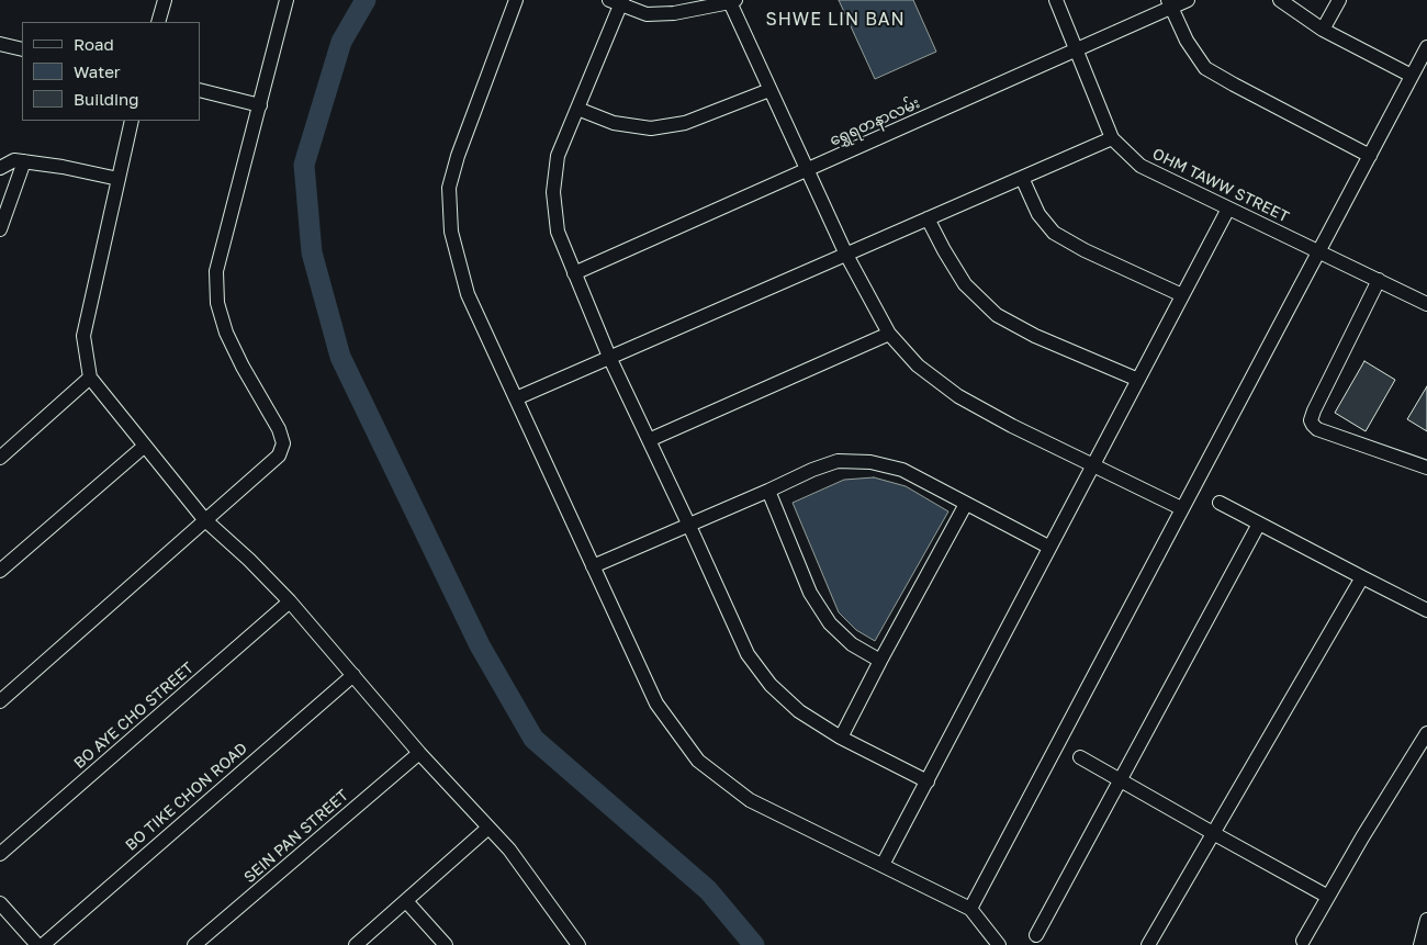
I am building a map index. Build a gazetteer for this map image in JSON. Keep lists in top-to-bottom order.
{
  "streets": {
    "street": [
      "ရွှေရတနာလမ်း",
      "OHM TAWW STREET",
      "BO AYE CHO STREET",
      "BO TIKE CHON ROAD",
      "SEIN PAN STREET"
    ]
  },
  "crossings": [
    ["ရွှေရတနာလမ်း", "OHM TAWW STREET"]
  ],
  "districts": ["SHWE LIN BAN"],
  "legend": ["Road", "Water", "Building"]
}
